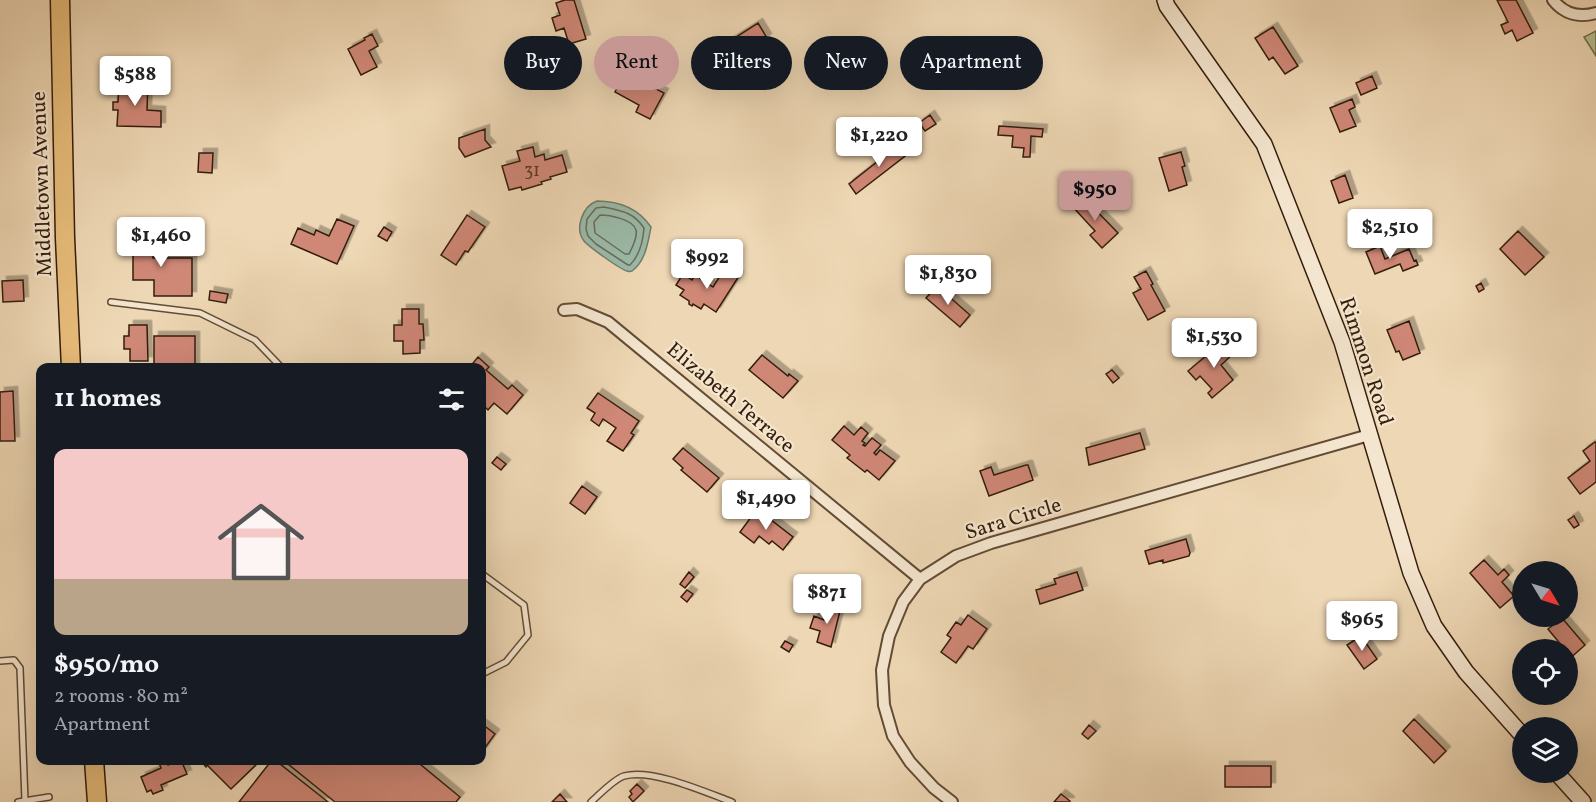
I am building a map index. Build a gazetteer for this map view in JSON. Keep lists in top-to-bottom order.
{
  "streets": {
    "main road": ["Middletown Avenue"],
    "street": ["Rimmon Road", "Elizabeth Terrace", "Sara Circle"]
  },
  "crossings": [
    ["Rimmon Road", "Sara Circle"],
    ["Elizabeth Terrace", "Sara Circle"]
  ],
  "house_numbers": ["31"],
  "north": "bottom right",
  "page": {
    "chip": [
      "Buy",
      "Rent",
      "Filters",
      "New",
      "Apartment"
    ],
    "price": [
      "$588",
      "$1,220",
      "$950",
      "$2,510",
      "$1,460",
      "$992",
      "$1,830",
      "$1,530",
      "$1,490",
      "$871",
      "$965"
    ],
    "heading": "11 homes",
    "list": [
      {
        "name": "$950/mo",
        "note": "2 rooms · 80 m² · Apartment"
      }
    ]
  }
}
